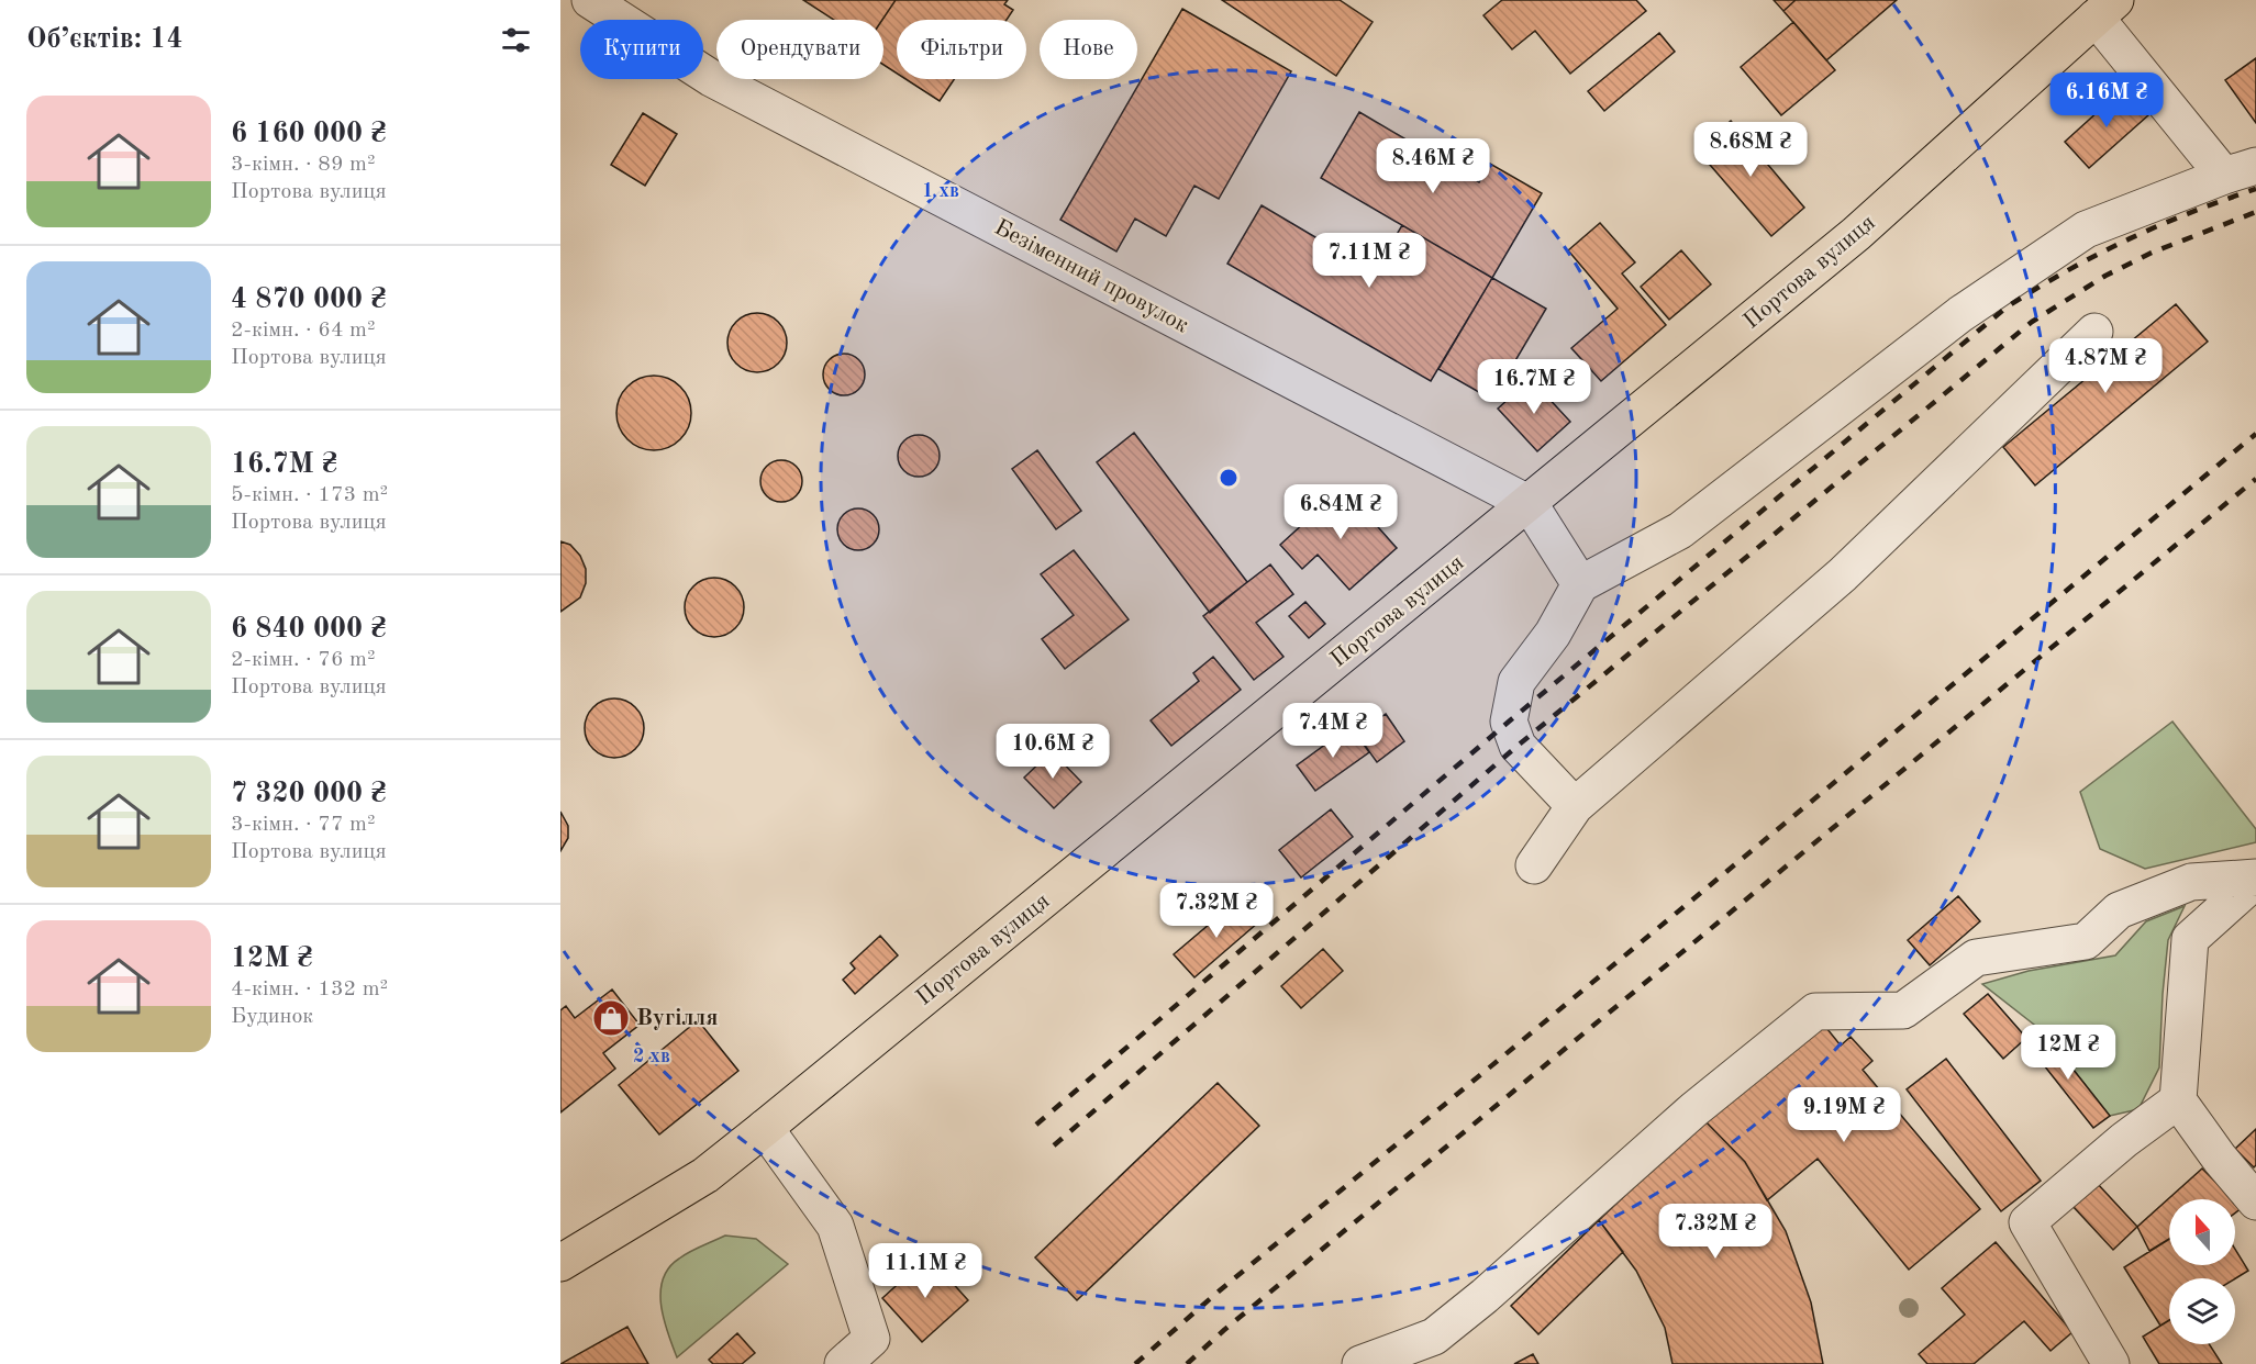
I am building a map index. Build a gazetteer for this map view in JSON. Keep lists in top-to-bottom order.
{
  "streets": {
    "main road": ["Портова вулиця"],
    "street": ["Безіменний провулок"]
  },
  "crossings": [
    ["Портова вулиця", "Безіменний провулок"]
  ],
  "places": {
    "shop": ["Вугілля"]
  },
  "north": "top",
  "page": {
    "heading": "Об’єктів: 14",
    "chip": [
      "Купити",
      "Орендувати",
      "Фільтри",
      "Нове"
    ],
    "price": [
      "6.16M ₴",
      "8.68M ₴",
      "8.46M ₴",
      "7.11M ₴",
      "4.87M ₴",
      "16.7M ₴",
      "6.84M ₴",
      "7.4M ₴",
      "10.6M ₴",
      "7.32M ₴",
      "12M ₴",
      "9.19M ₴",
      "7.32M ₴",
      "11.1M ₴"
    ],
    "list": [
      {
        "name": "6 160 000 ₴",
        "note": "3-кімн. · 89 m² · Портова вулиця"
      },
      {
        "name": "4 870 000 ₴",
        "note": "2-кімн. · 64 m² · Портова вулиця"
      },
      {
        "name": "16.7M ₴",
        "note": "5-кімн. · 173 m² · Портова вулиця"
      },
      {
        "name": "6 840 000 ₴",
        "note": "2-кімн. · 76 m² · Портова вулиця"
      },
      {
        "name": "7 320 000 ₴",
        "note": "3-кімн. · 77 m² · Портова вулиця"
      },
      {
        "name": "12M ₴",
        "note": "4-кімн. · 132 m² · Будинок"
      }
    ]
  },
  "rings": ["1 хв", "2 хв"]
}
